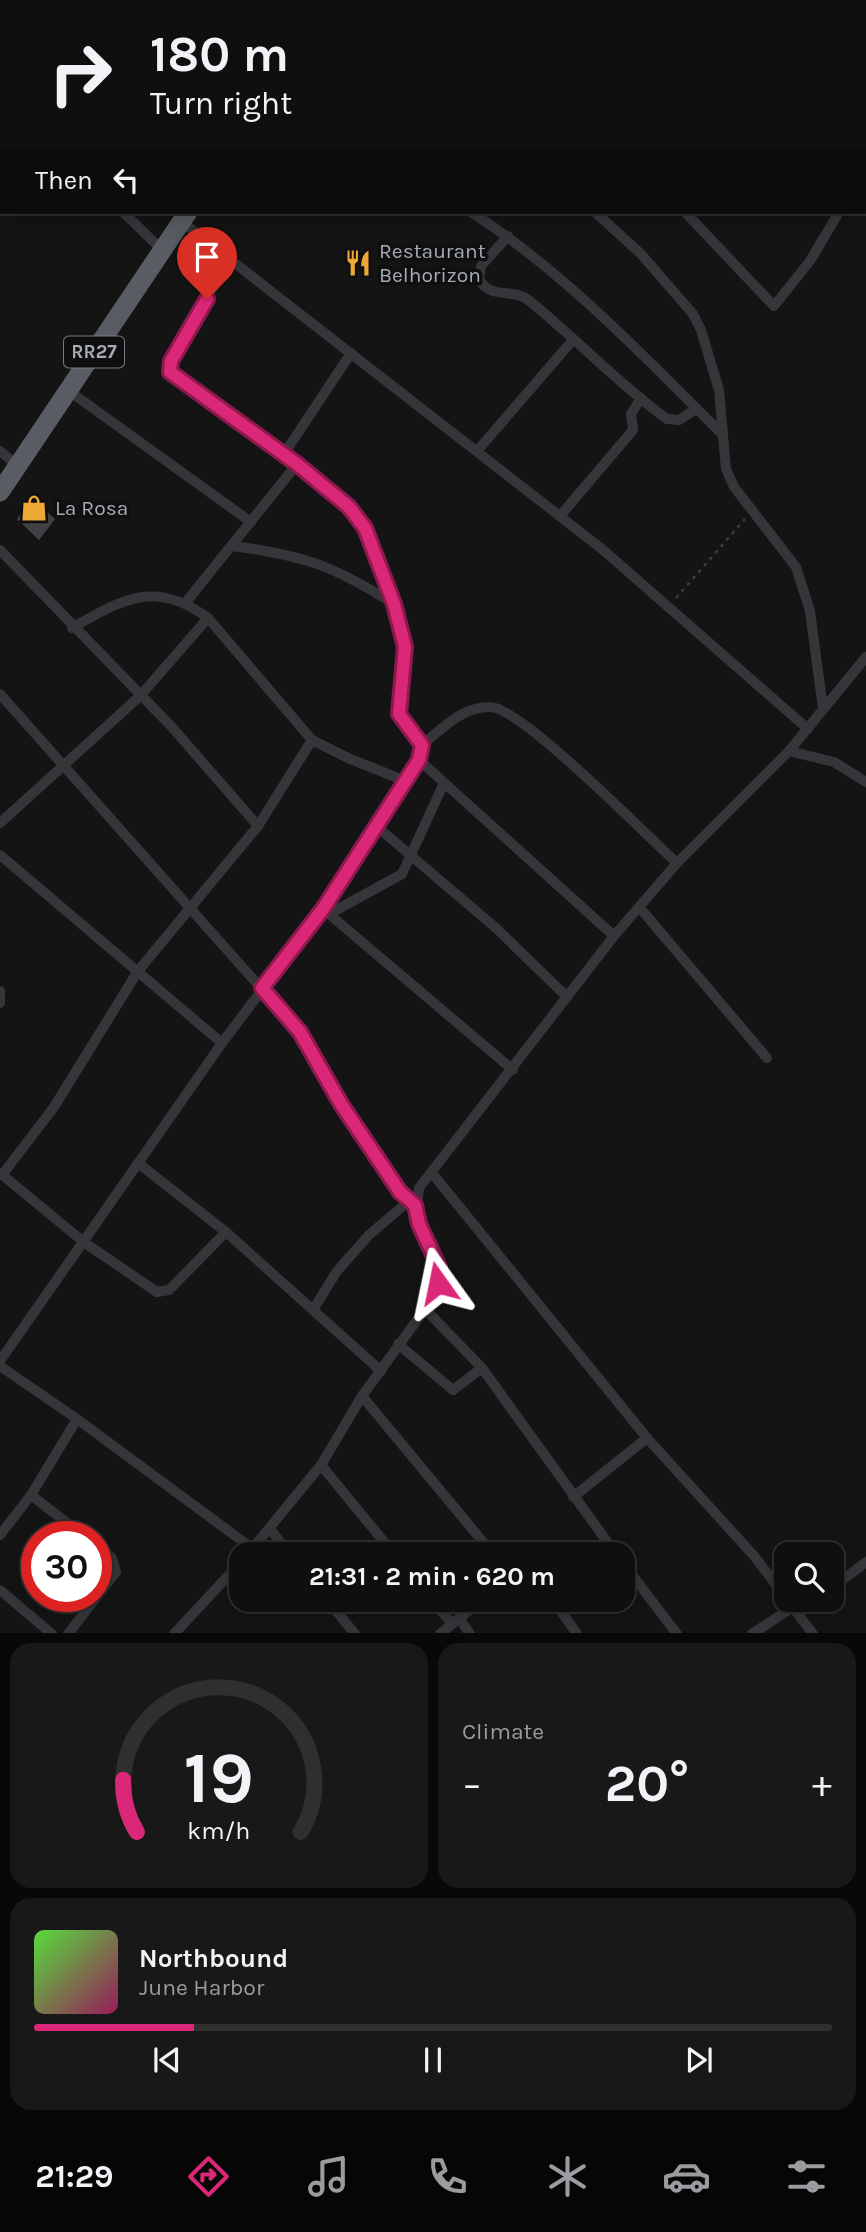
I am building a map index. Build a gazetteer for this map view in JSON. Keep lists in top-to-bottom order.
{
  "streets": {
    "highway": ["RR27"]
  },
  "places": {
    "restaurant": ["Restaurant Belhorizon"],
    "shop": ["La Rosa"]
  },
  "page": {
    "turn": ["180 m", "Turn right"],
    "then": "Then",
    "limit": "30",
    "trip": "21:31 · 2 min · 620 m",
    "tile": "Climate",
    "heat": ["−", "20°", "+"],
    "song": ["Northbound", "June Harbor"],
    "tabs": "21:29",
    "gauge": ["19", "km/h"]
  }
}
